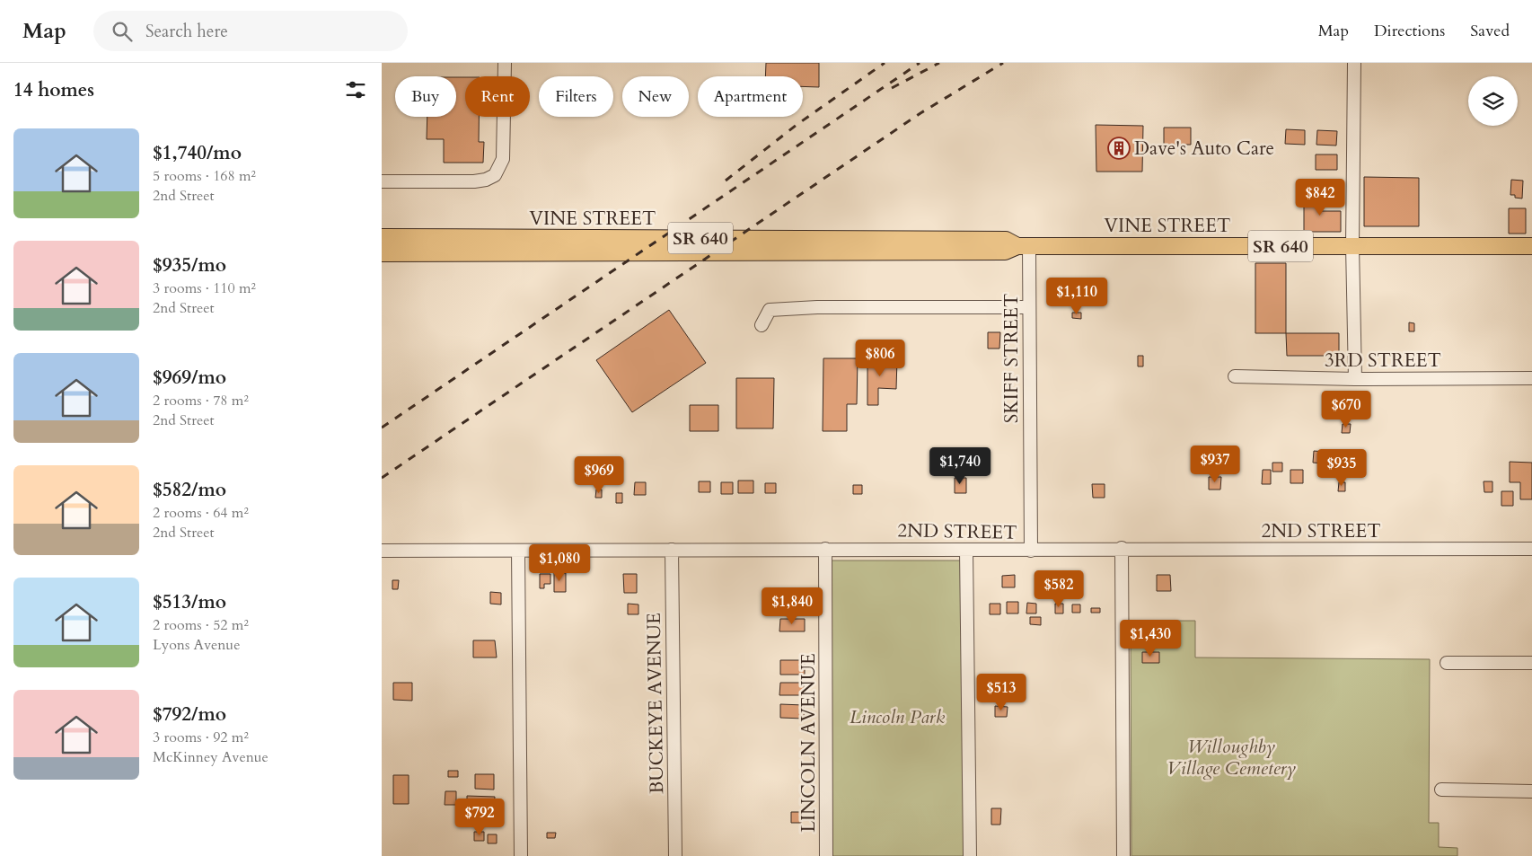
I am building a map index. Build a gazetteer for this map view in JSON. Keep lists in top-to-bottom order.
{
  "streets": {
    "main road": ["VINE STREET", "SR 640"],
    "street": [
      "SKIFF STREET",
      "3RD STREET",
      "2ND STREET",
      "BUCKEYE AVENUE",
      "LINCOLN AVENUE"
    ]
  },
  "crossings": [
    ["VINE STREET", "SKIFF STREET"],
    ["SKIFF STREET", "2ND STREET"],
    ["2ND STREET", "BUCKEYE AVENUE"],
    ["2ND STREET", "LINCOLN AVENUE"]
  ],
  "parks": ["Lincoln Park", "Willoughby Village Cemetery"],
  "places": {
    "building": ["Dave's Auto Care"]
  },
  "page": {
    "header": "Map",
    "search": "Search here",
    "nav": ["Map", "Directions", "Saved"],
    "heading": "14 homes",
    "chip": [
      "Buy",
      "Rent",
      "Filters",
      "New",
      "Apartment"
    ],
    "list": [
      {
        "name": "$1,740/mo",
        "note": "5 rooms · 168 m² · 2nd Street"
      },
      {
        "name": "$935/mo",
        "note": "3 rooms · 110 m² · 2nd Street"
      },
      {
        "name": "$969/mo",
        "note": "2 rooms · 78 m² · 2nd Street"
      },
      {
        "name": "$582/mo",
        "note": "2 rooms · 64 m² · 2nd Street"
      },
      {
        "name": "$513/mo",
        "note": "2 rooms · 52 m² · Lyons Avenue"
      },
      {
        "name": "$792/mo",
        "note": "3 rooms · 92 m² · McKinney Avenue"
      }
    ],
    "price": [
      "$842",
      "$1,110",
      "$806",
      "$670",
      "$937",
      "$1,740",
      "$935",
      "$969",
      "$1,080",
      "$582",
      "$1,840",
      "$1,430",
      "$513",
      "$792"
    ]
  }
}
